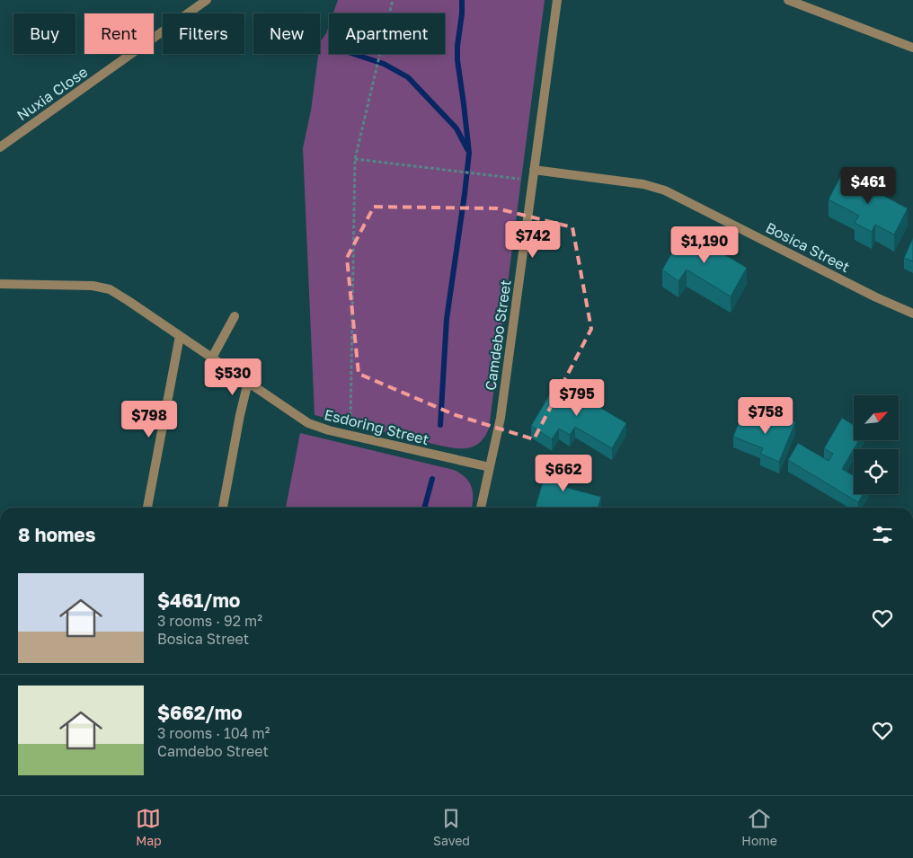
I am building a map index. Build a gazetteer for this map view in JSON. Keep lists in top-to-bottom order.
{
  "streets": {
    "street": [
      "Nuxia Close",
      "Bosica Street",
      "Camdebo Street",
      "Esdoring Street"
    ]
  },
  "crossings": [
    ["Bosica Street", "Camdebo Street"],
    ["Camdebo Street", "Esdoring Street"]
  ],
  "north": "top right",
  "page": {
    "chip": [
      "Buy",
      "Rent",
      "Filters",
      "New",
      "Apartment"
    ],
    "price": [
      "$461",
      "$742",
      "$1,190",
      "$530",
      "$795",
      "$758",
      "$798",
      "$662"
    ],
    "heading": "8 homes",
    "list": [
      {
        "name": "$461/mo",
        "note": "3 rooms · 92 m² · Bosica Street"
      },
      {
        "name": "$662/mo",
        "note": "3 rooms · 104 m² · Camdebo Street"
      }
    ],
    "tabs": ["Map", "Saved", "Home"]
  }
}
